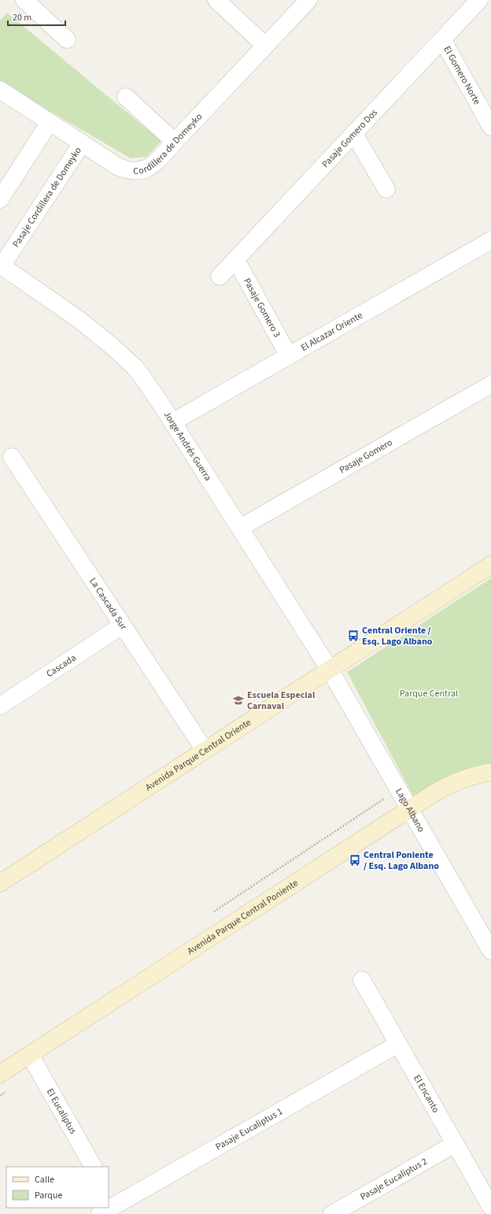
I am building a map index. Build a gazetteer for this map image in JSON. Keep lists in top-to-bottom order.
{
  "streets": {
    "street": [
      "El Gomero Norte",
      "Pasaje Gomero Dos",
      "Cordillera de Domeyko",
      "Pasaje Cordillera de Domeyko",
      "Pasaje Gomero 3",
      "El Alcazar Oriente",
      "Jorge Andrés Guerra",
      "Pasaje Gomero",
      "La Cascada Sur",
      "Cascada",
      "Avenida Parque Central Oriente",
      "Lago Albano",
      "Avenida Parque Central Poniente",
      "El Encanto",
      "El Eucaliptus",
      "Pasaje Eucaliptus 1",
      "Pasaje Eucaliptus 2"
    ]
  },
  "crossings": [
    ["El Gomero Norte", "Pasaje Gomero Dos"],
    ["Pasaje Gomero Dos", "Pasaje Gomero 3"],
    ["Cordillera de Domeyko", "Pasaje Cordillera de Domeyko"],
    ["Pasaje Cordillera de Domeyko", "Jorge Andrés Guerra"],
    ["Pasaje Gomero 3", "El Alcazar Oriente"],
    ["El Alcazar Oriente", "Jorge Andrés Guerra"],
    ["Jorge Andrés Guerra", "Pasaje Gomero"],
    ["Jorge Andrés Guerra", "Avenida Parque Central Oriente"],
    ["Jorge Andrés Guerra", "Lago Albano"],
    ["La Cascada Sur", "Cascada"],
    ["La Cascada Sur", "Avenida Parque Central Oriente"],
    ["Avenida Parque Central Oriente", "Lago Albano"],
    ["Lago Albano", "Avenida Parque Central Poniente"],
    ["Avenida Parque Central Poniente", "El Eucaliptus"],
    ["El Encanto", "Pasaje Eucaliptus 1"],
    ["El Encanto", "Pasaje Eucaliptus 2"]
  ],
  "parks": ["Parque Central"],
  "places": {
    "bus stop": ["Central Oriente / Esq. Lago Albano", "Central Poniente / Esq. Lago Albano"],
    "school or university": ["Escuela Especial Carnaval"]
  },
  "legend": ["Calle", "Parque"],
  "scale_bar": "20 m"
}
